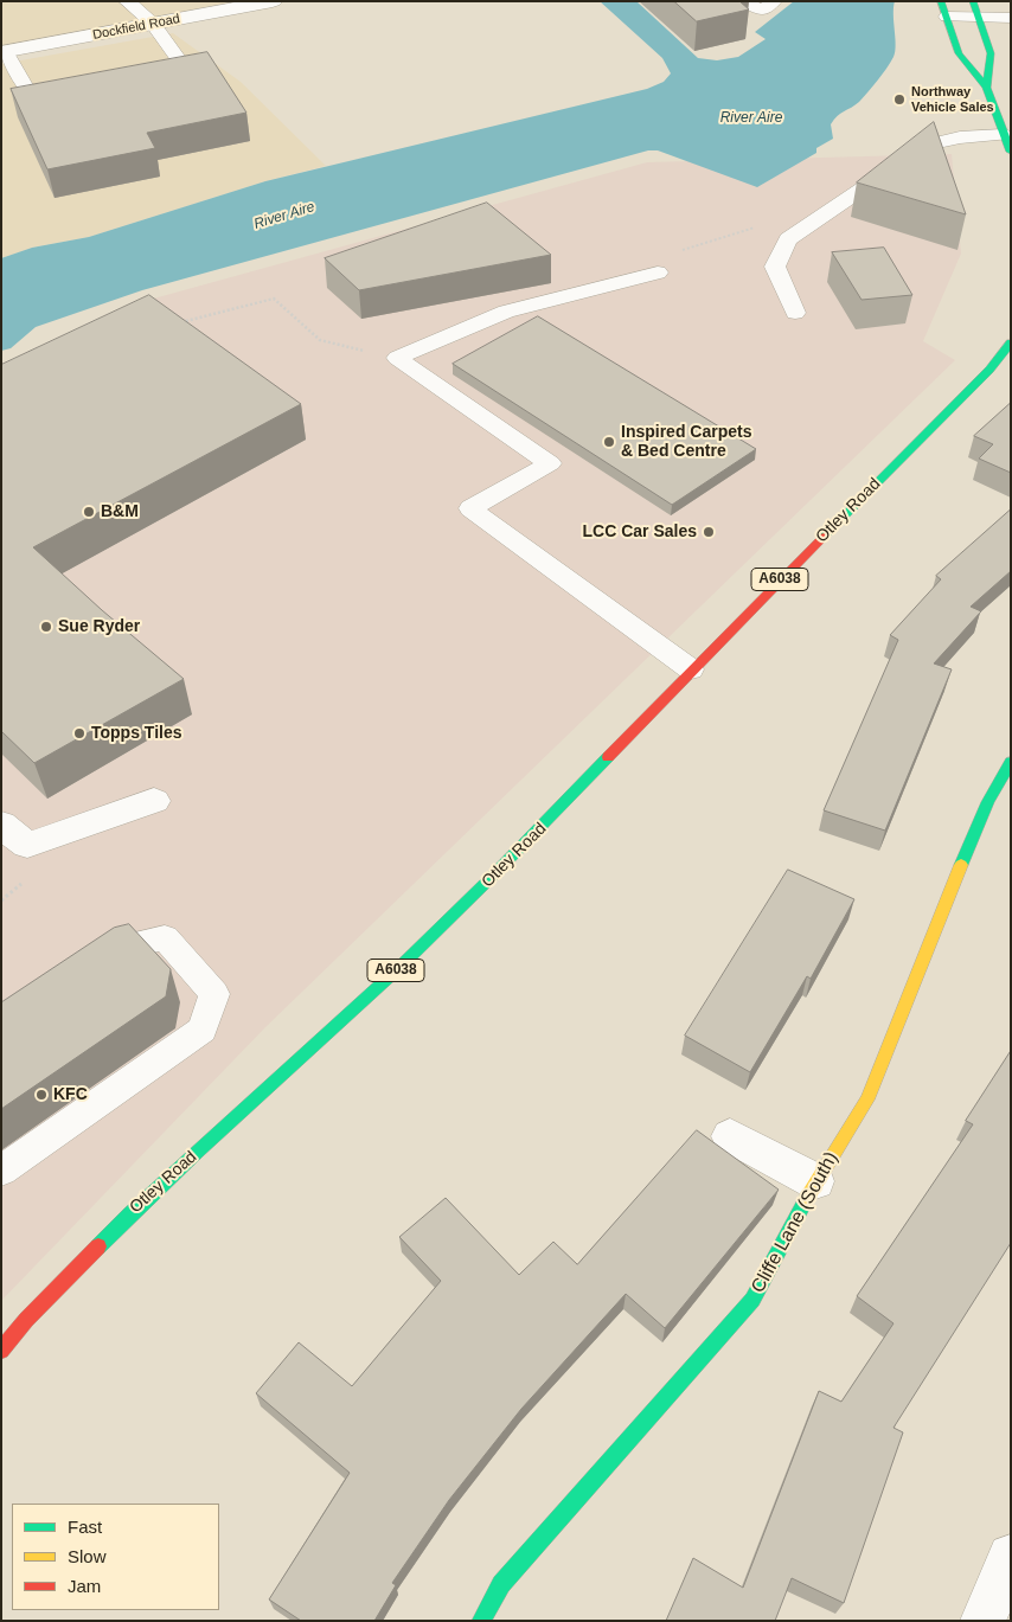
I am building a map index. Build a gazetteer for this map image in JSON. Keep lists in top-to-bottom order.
{
  "streets": {
    "main road": ["Otley Road", "A6038", "Cliffe Lane (South)"],
    "street": ["Dockfield Road"]
  },
  "water": ["River Aire"],
  "places": [
    "Northway Vehicle Sales",
    "Inspired Carpets & Bed Centre",
    "B&M",
    "LCC Car Sales",
    "Sue Ryder",
    "Topps Tiles",
    "KFC"
  ],
  "legend": ["Fast", "Slow", "Jam"]
}
